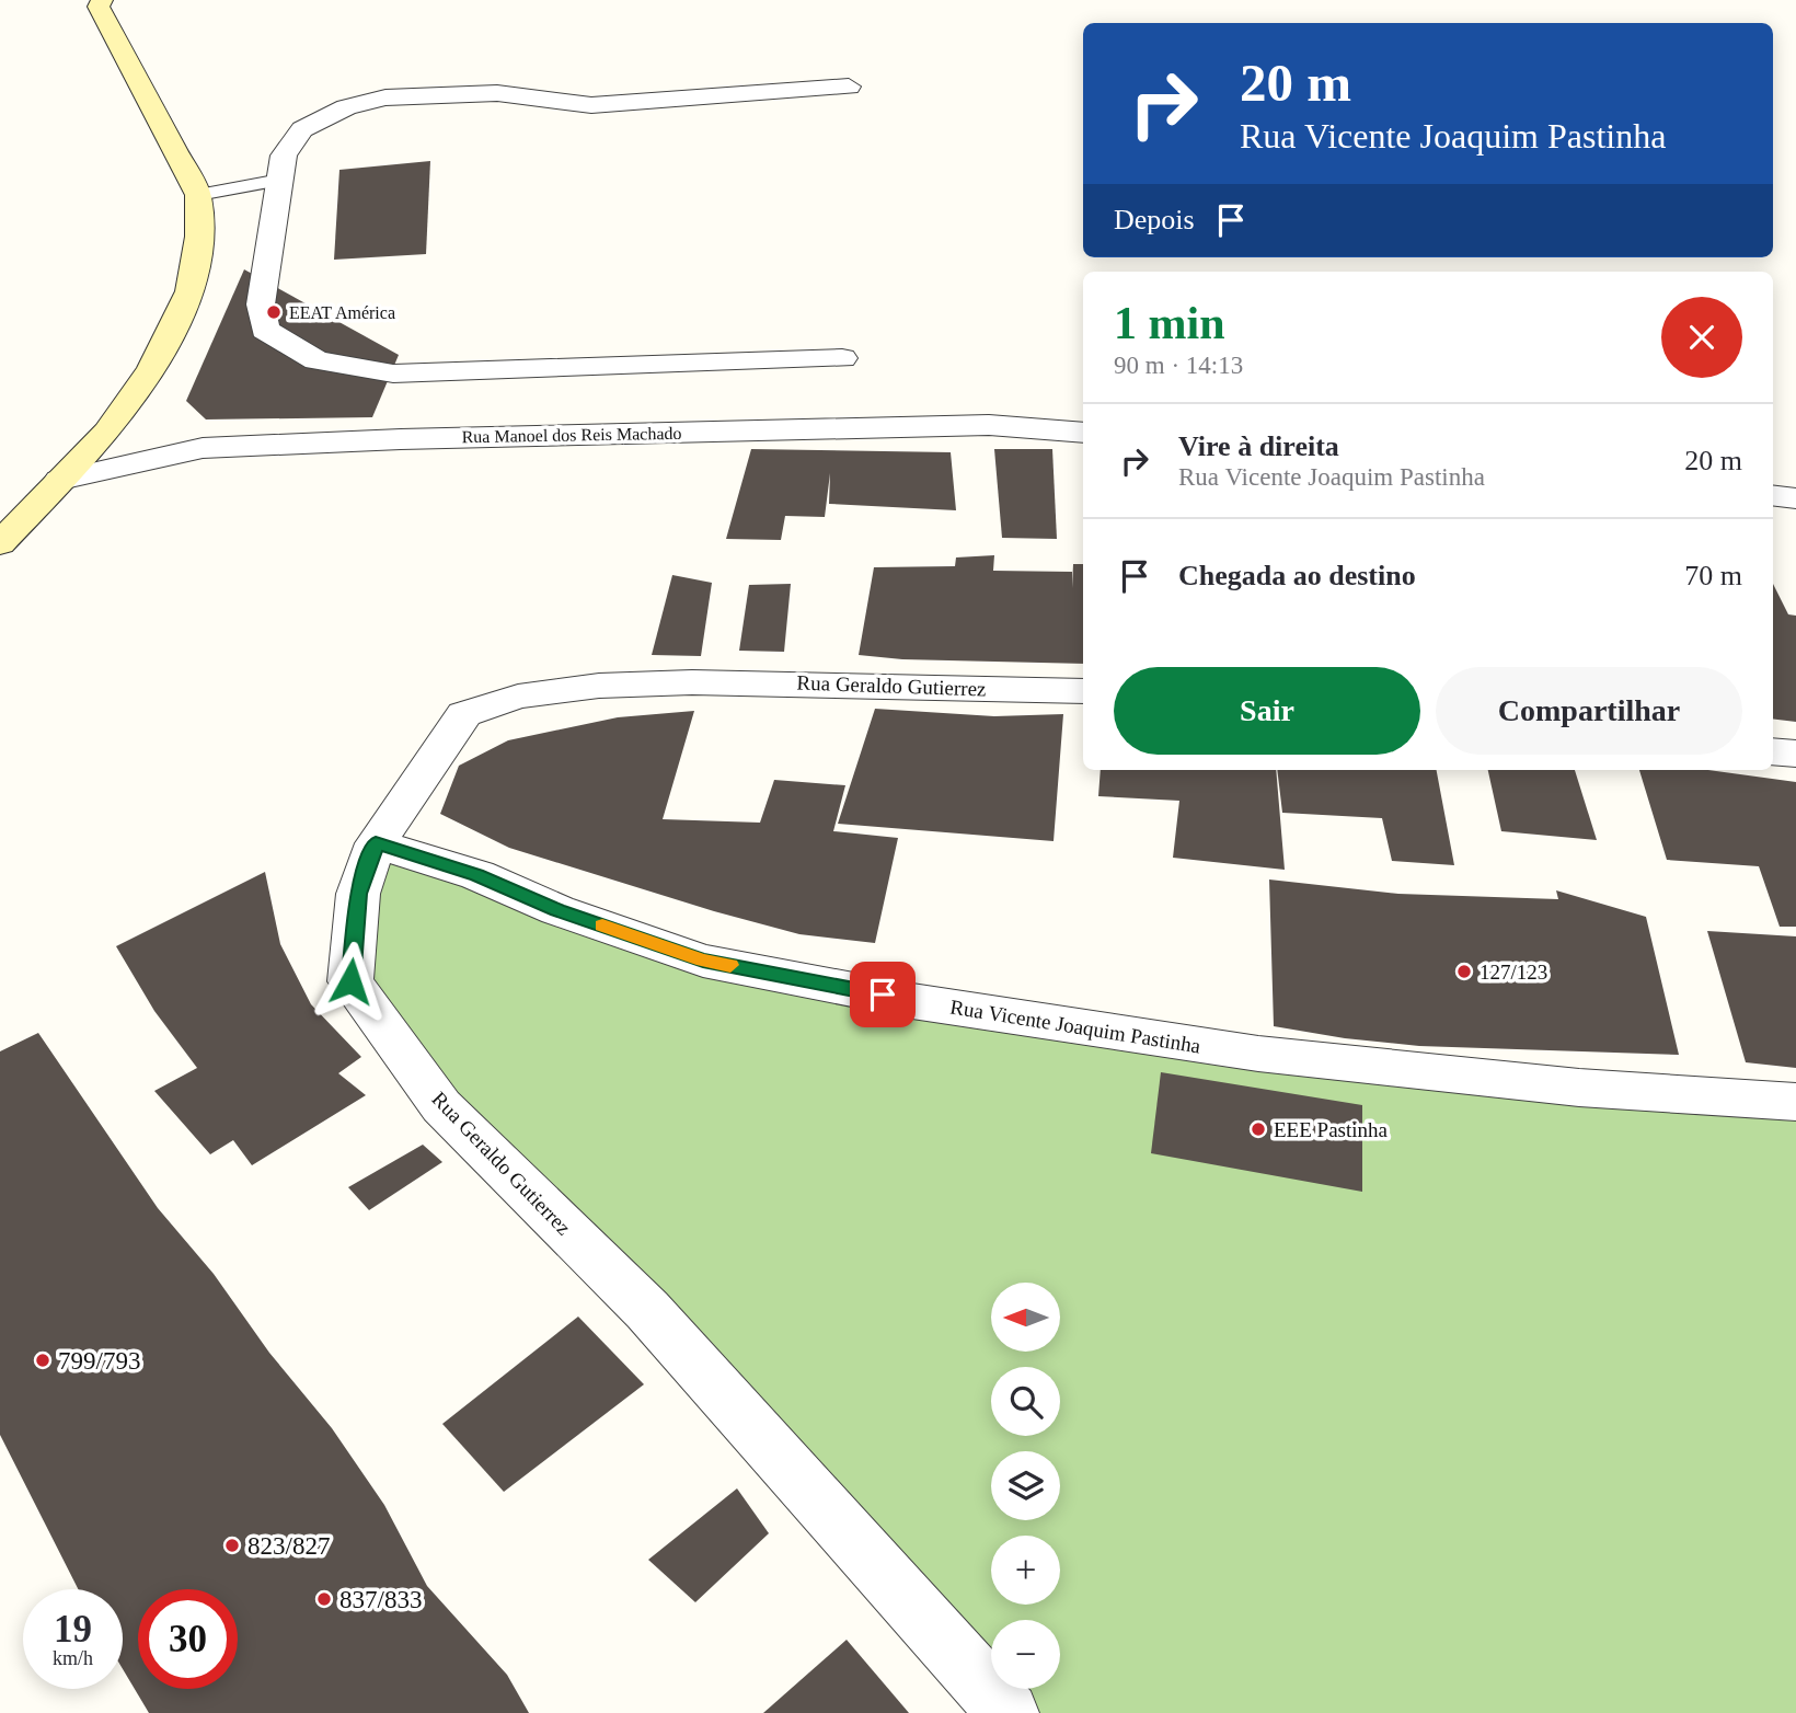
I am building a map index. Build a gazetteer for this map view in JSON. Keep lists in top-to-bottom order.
{
  "streets": {
    "street": ["Rua Manoel dos Reis Machado", "Rua Geraldo Gutierrez", "Rua Vicente Joaquim Pastinha"]
  },
  "crossings": [
    ["Rua Geraldo Gutierrez", "Rua Vicente Joaquim Pastinha"]
  ],
  "places": [
    "EEAT América",
    "127/123",
    "EEE Pastinha",
    "799/793",
    "823/827",
    "837/833"
  ],
  "north": "left",
  "page": {
    "turn": ["20 m", "Rua Vicente Joaquim Pastinha"],
    "then": "Depois",
    "heading": ["1 min", "90 m · 14:13"],
    "list": [
      {
        "name": "Vire à direita",
        "note": "Rua Vicente Joaquim Pastinha",
        "value": "20 m"
      },
      {
        "name": "Chegada ao destino",
        "value": "70 m"
      }
    ],
    "buttons": ["Sair", "Compartilhar"],
    "map_buttons": ["+", "−"],
    "speed": "19 km/h",
    "limit": "30"
  }
}
